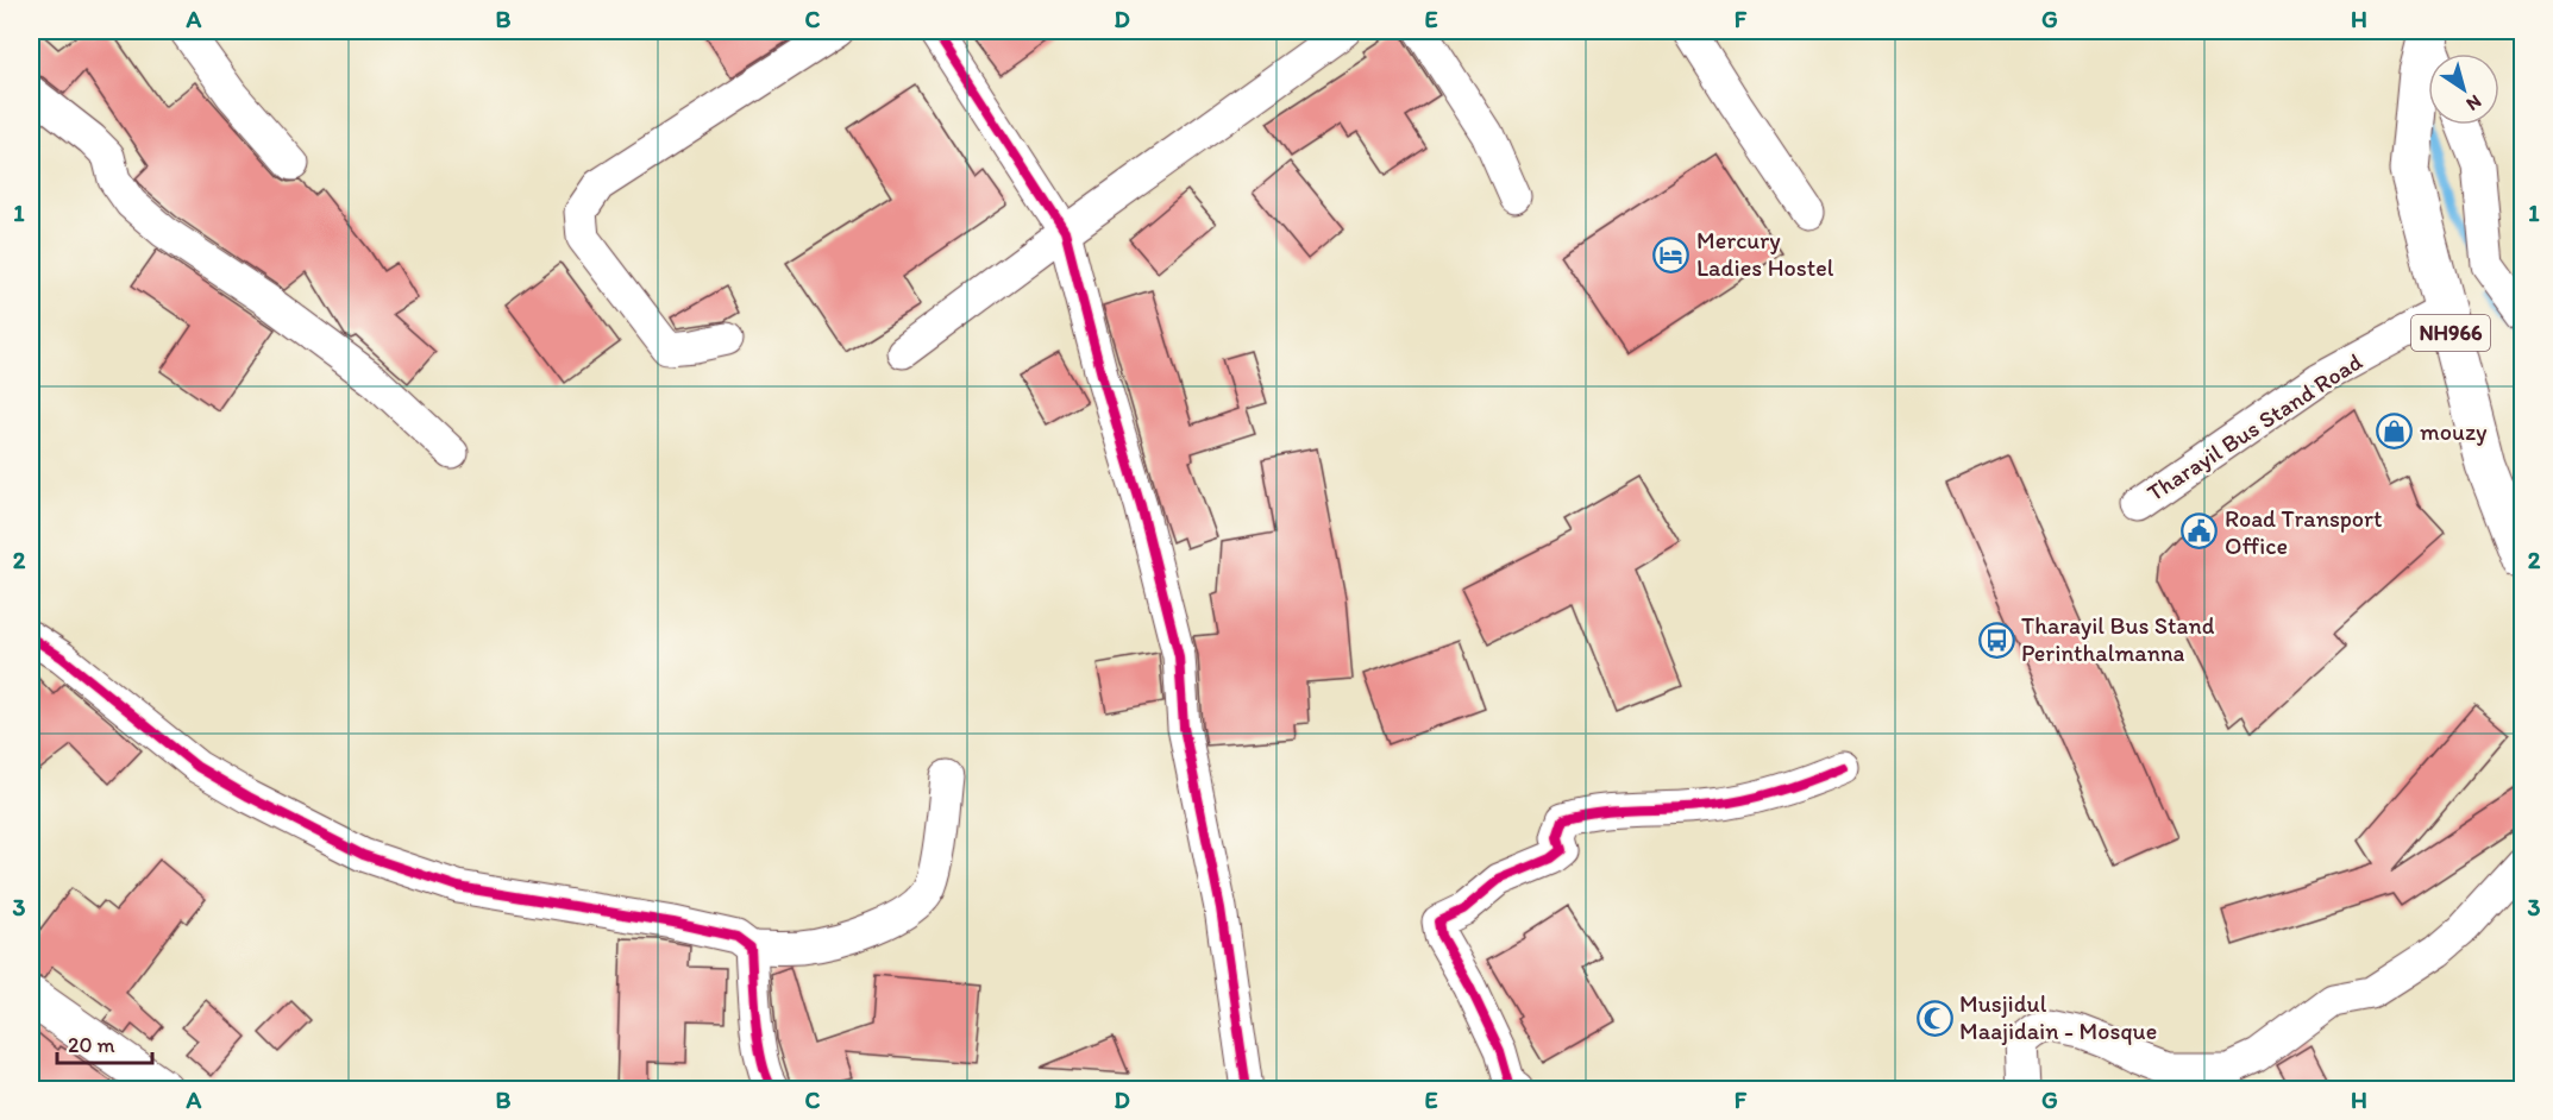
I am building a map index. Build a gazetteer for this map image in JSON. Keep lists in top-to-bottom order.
{
  "streets": {
    "main road": ["NH966"],
    "street": ["Tharayil Bus Stand Road"]
  },
  "crossings": [
    ["NH966", "Tharayil Bus Stand Road"]
  ],
  "places": {
    "hotel": ["Mercury Ladies Hostel"],
    "shop": ["mouzy"],
    "public building": ["Road Transport Office"],
    "bus stop": ["Tharayil Bus Stand Perinthalmanna"],
    "mosque": ["Musjidul Maajidain - Mosque"]
  },
  "scale_bar": "20 m",
  "north": "bottom right",
  "grid": {
    "columns": [
      "A",
      "B",
      "C",
      "D",
      "E",
      "F",
      "G",
      "H"
    ],
    "rows": ["1", "2", "3"]
  }
}
